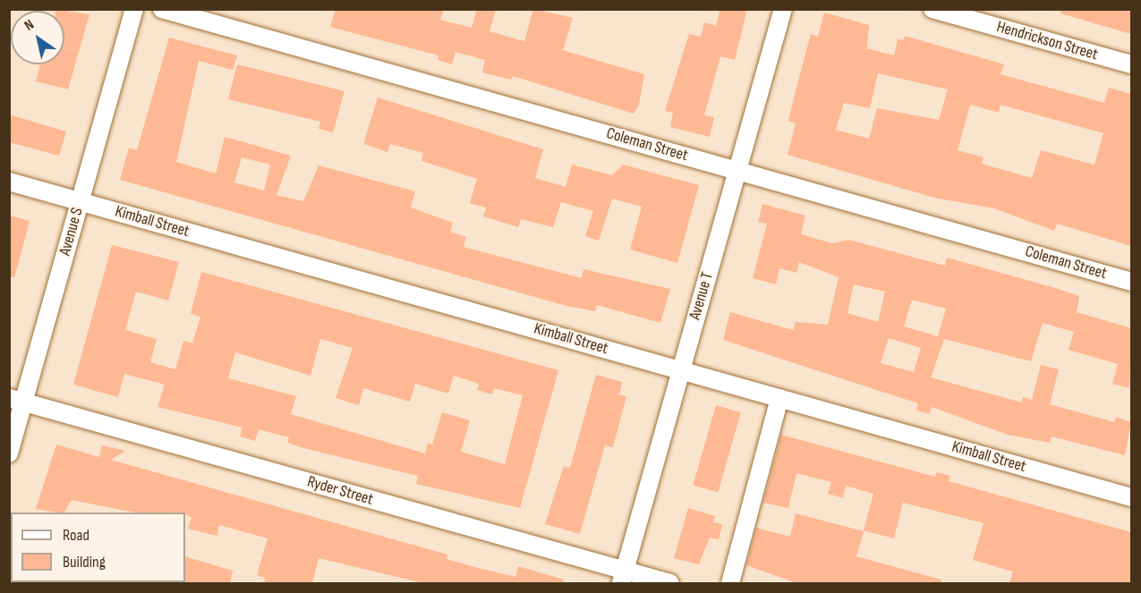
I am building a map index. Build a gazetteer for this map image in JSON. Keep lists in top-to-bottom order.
{
  "streets": {
    "street": [
      "Hendrickson Street",
      "Coleman Street",
      "Kimball Street",
      "Avenue S",
      "Avenue T",
      "Ryder Street"
    ]
  },
  "crossings": [
    ["Coleman Street", "Avenue T"],
    ["Kimball Street", "Avenue S"],
    ["Kimball Street", "Avenue T"],
    ["Avenue S", "Ryder Street"],
    ["Avenue T", "Ryder Street"]
  ],
  "legend": ["Road", "Building"],
  "north": "top left"
}
